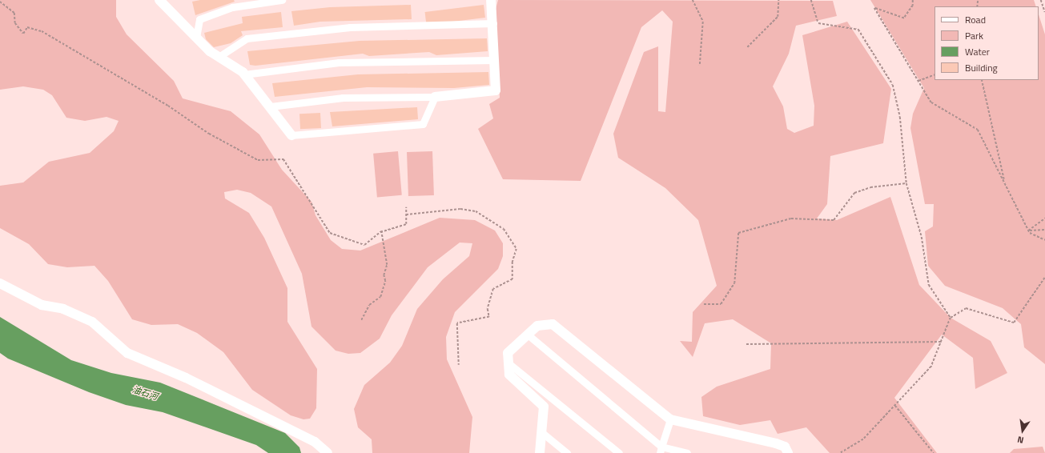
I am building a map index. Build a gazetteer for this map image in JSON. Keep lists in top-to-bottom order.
{
  "water": ["油石河"],
  "legend": [
    "Road",
    "Park",
    "Water",
    "Building"
  ],
  "north": "bottom"
}
